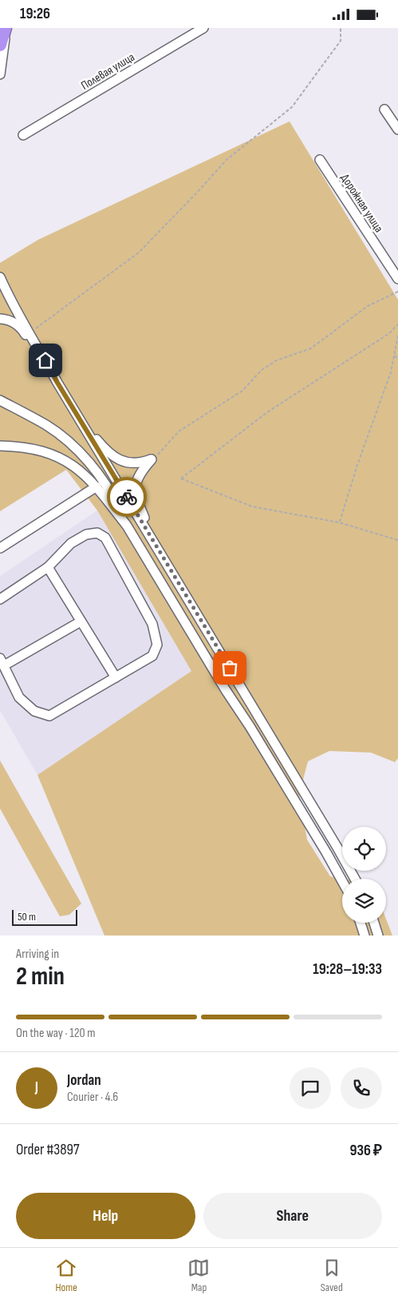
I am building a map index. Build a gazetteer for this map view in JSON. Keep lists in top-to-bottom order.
{
  "streets": {
    "street": ["Полевая улица", "Дорожная улица"]
  },
  "scale_bar": "50 m",
  "page": {
    "status": "19:26",
    "scale": "50 m",
    "heading": ["2 min", "Arriving in", "19:28–19:33"],
    "panel": [
      "Jordan",
      "Courier · 4.6",
      "Order #3897",
      "936 ₽"
    ],
    "bar": "On the way · 120 m",
    "round": "J",
    "buttons": ["Help", "Share"],
    "tabs": ["Home", "Map", "Saved"]
  }
}
